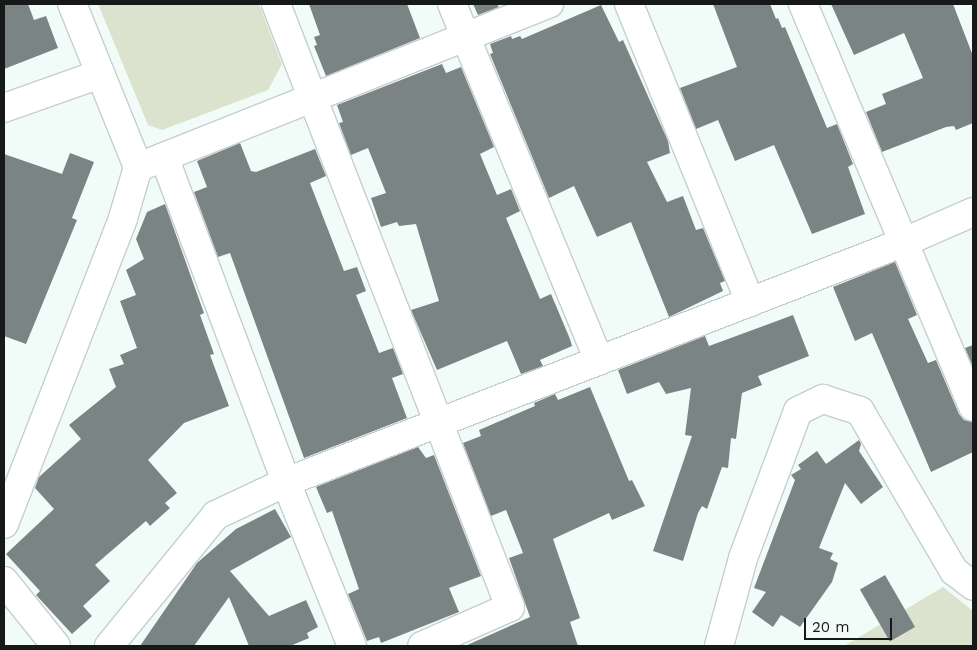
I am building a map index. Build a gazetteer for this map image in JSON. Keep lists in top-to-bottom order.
{
  "scale_bar": "20 m"
}
